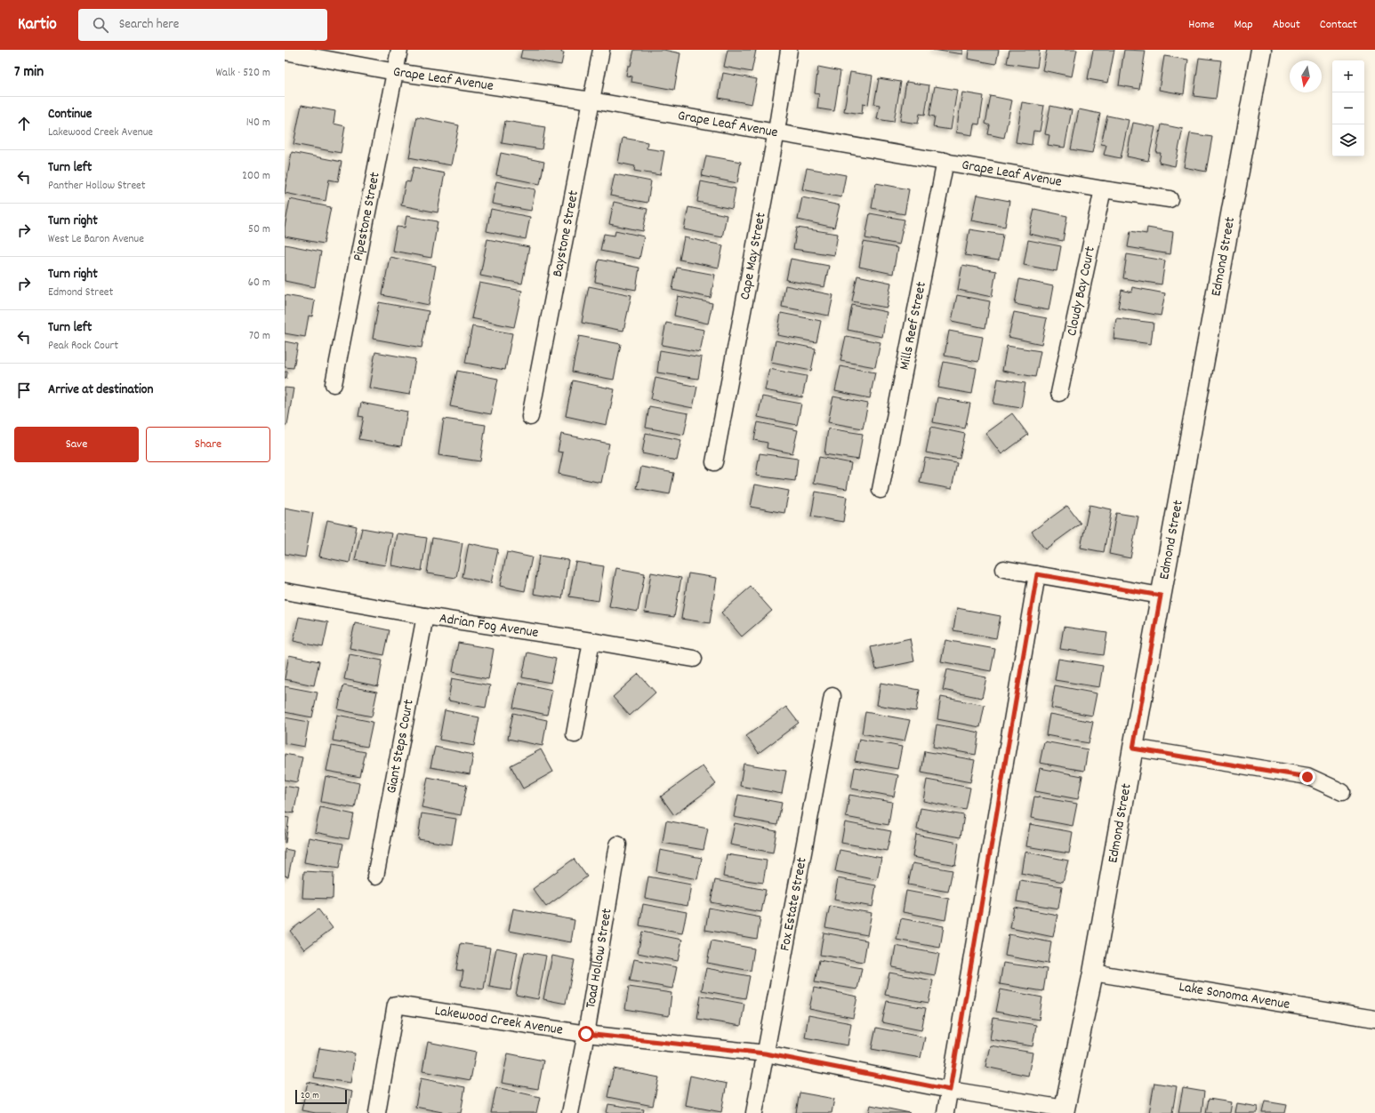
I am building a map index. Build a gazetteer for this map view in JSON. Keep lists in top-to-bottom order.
{
  "streets": {
    "street": [
      "Grape Leaf Avenue",
      "Pipestone Street",
      "Baystone Street",
      "Cape May Street",
      "Edmond Street",
      "Cloudy Bay Court",
      "Mills Reef Street",
      "Adrian Fog Avenue",
      "Giant Steps Court",
      "Fox Estate Street",
      "Toad Hollow Street",
      "Lake Sonoma Avenue",
      "Lakewood Creek Avenue"
    ]
  },
  "crossings": [
    ["Grape Leaf Avenue", "Pipestone Street"],
    ["Grape Leaf Avenue", "Baystone Street"],
    ["Grape Leaf Avenue", "Cape May Street"],
    ["Grape Leaf Avenue", "Cloudy Bay Court"],
    ["Grape Leaf Avenue", "Mills Reef Street"],
    ["Edmond Street", "Lake Sonoma Avenue"],
    ["Edmond Street", "Lakewood Creek Avenue"],
    ["Adrian Fog Avenue", "Giant Steps Court"],
    ["Fox Estate Street", "Lakewood Creek Avenue"],
    ["Toad Hollow Street", "Lakewood Creek Avenue"]
  ],
  "scale_bar": "20 m",
  "north": "bottom",
  "page": {
    "header": "Kartio",
    "search": "Search here",
    "nav": [
      "Home",
      "Map",
      "About",
      "Contact"
    ],
    "heading": ["7 min", "Walk · 520 m"],
    "map_buttons": ["+", "−"],
    "list": [
      ["Continue", "Lakewood Creek Avenue", "140 m"],
      ["Turn left", "Panther Hollow Street", "200 m"],
      ["Turn right", "West Le Baron Avenue", "50 m"],
      ["Turn right", "Edmond Street", "60 m"],
      ["Turn left", "Peak Rock Court", "70 m"],
      "Arrive at destination"
    ],
    "buttons": ["Save", "Share"],
    "scale": "20 m"
  }
}
